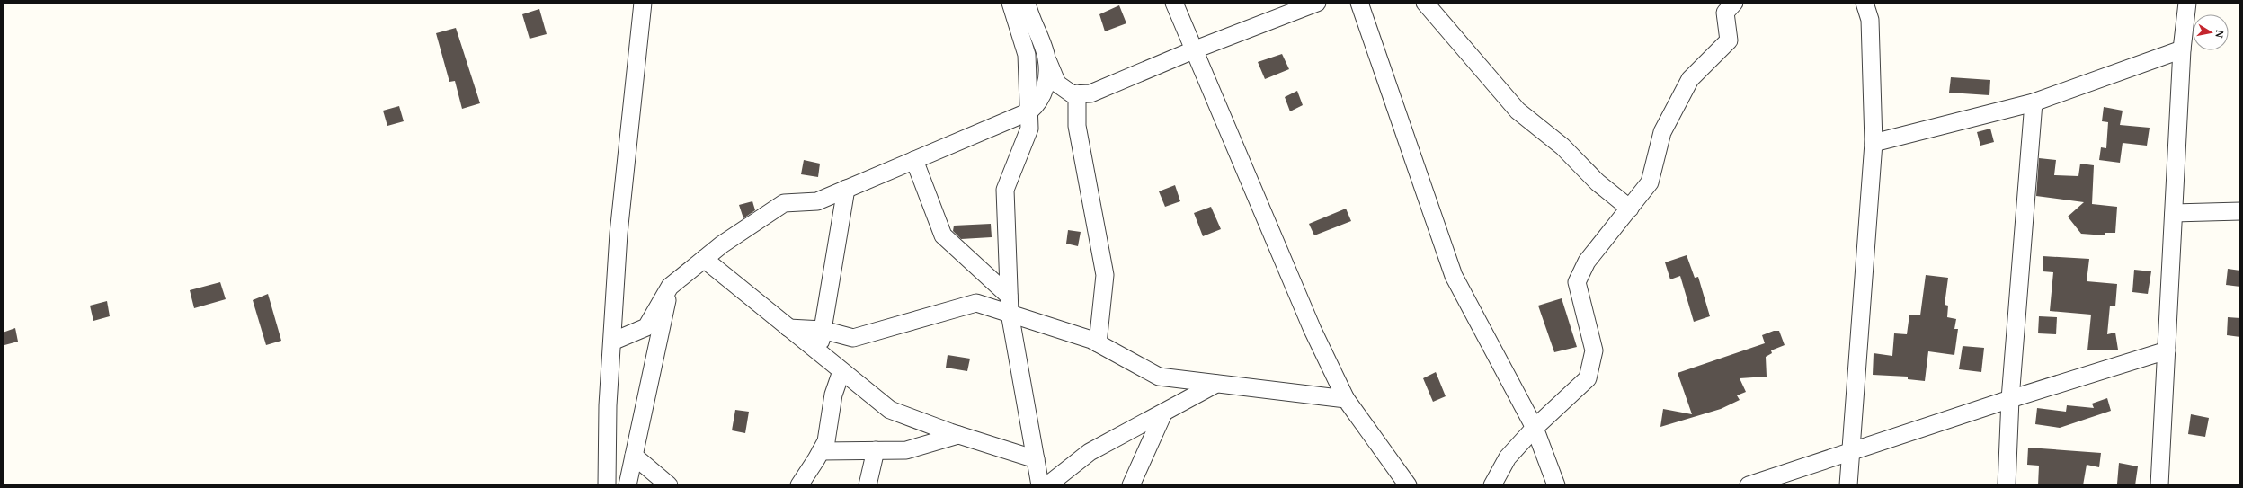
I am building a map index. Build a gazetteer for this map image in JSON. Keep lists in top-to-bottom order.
{
  "north": "right"
}
